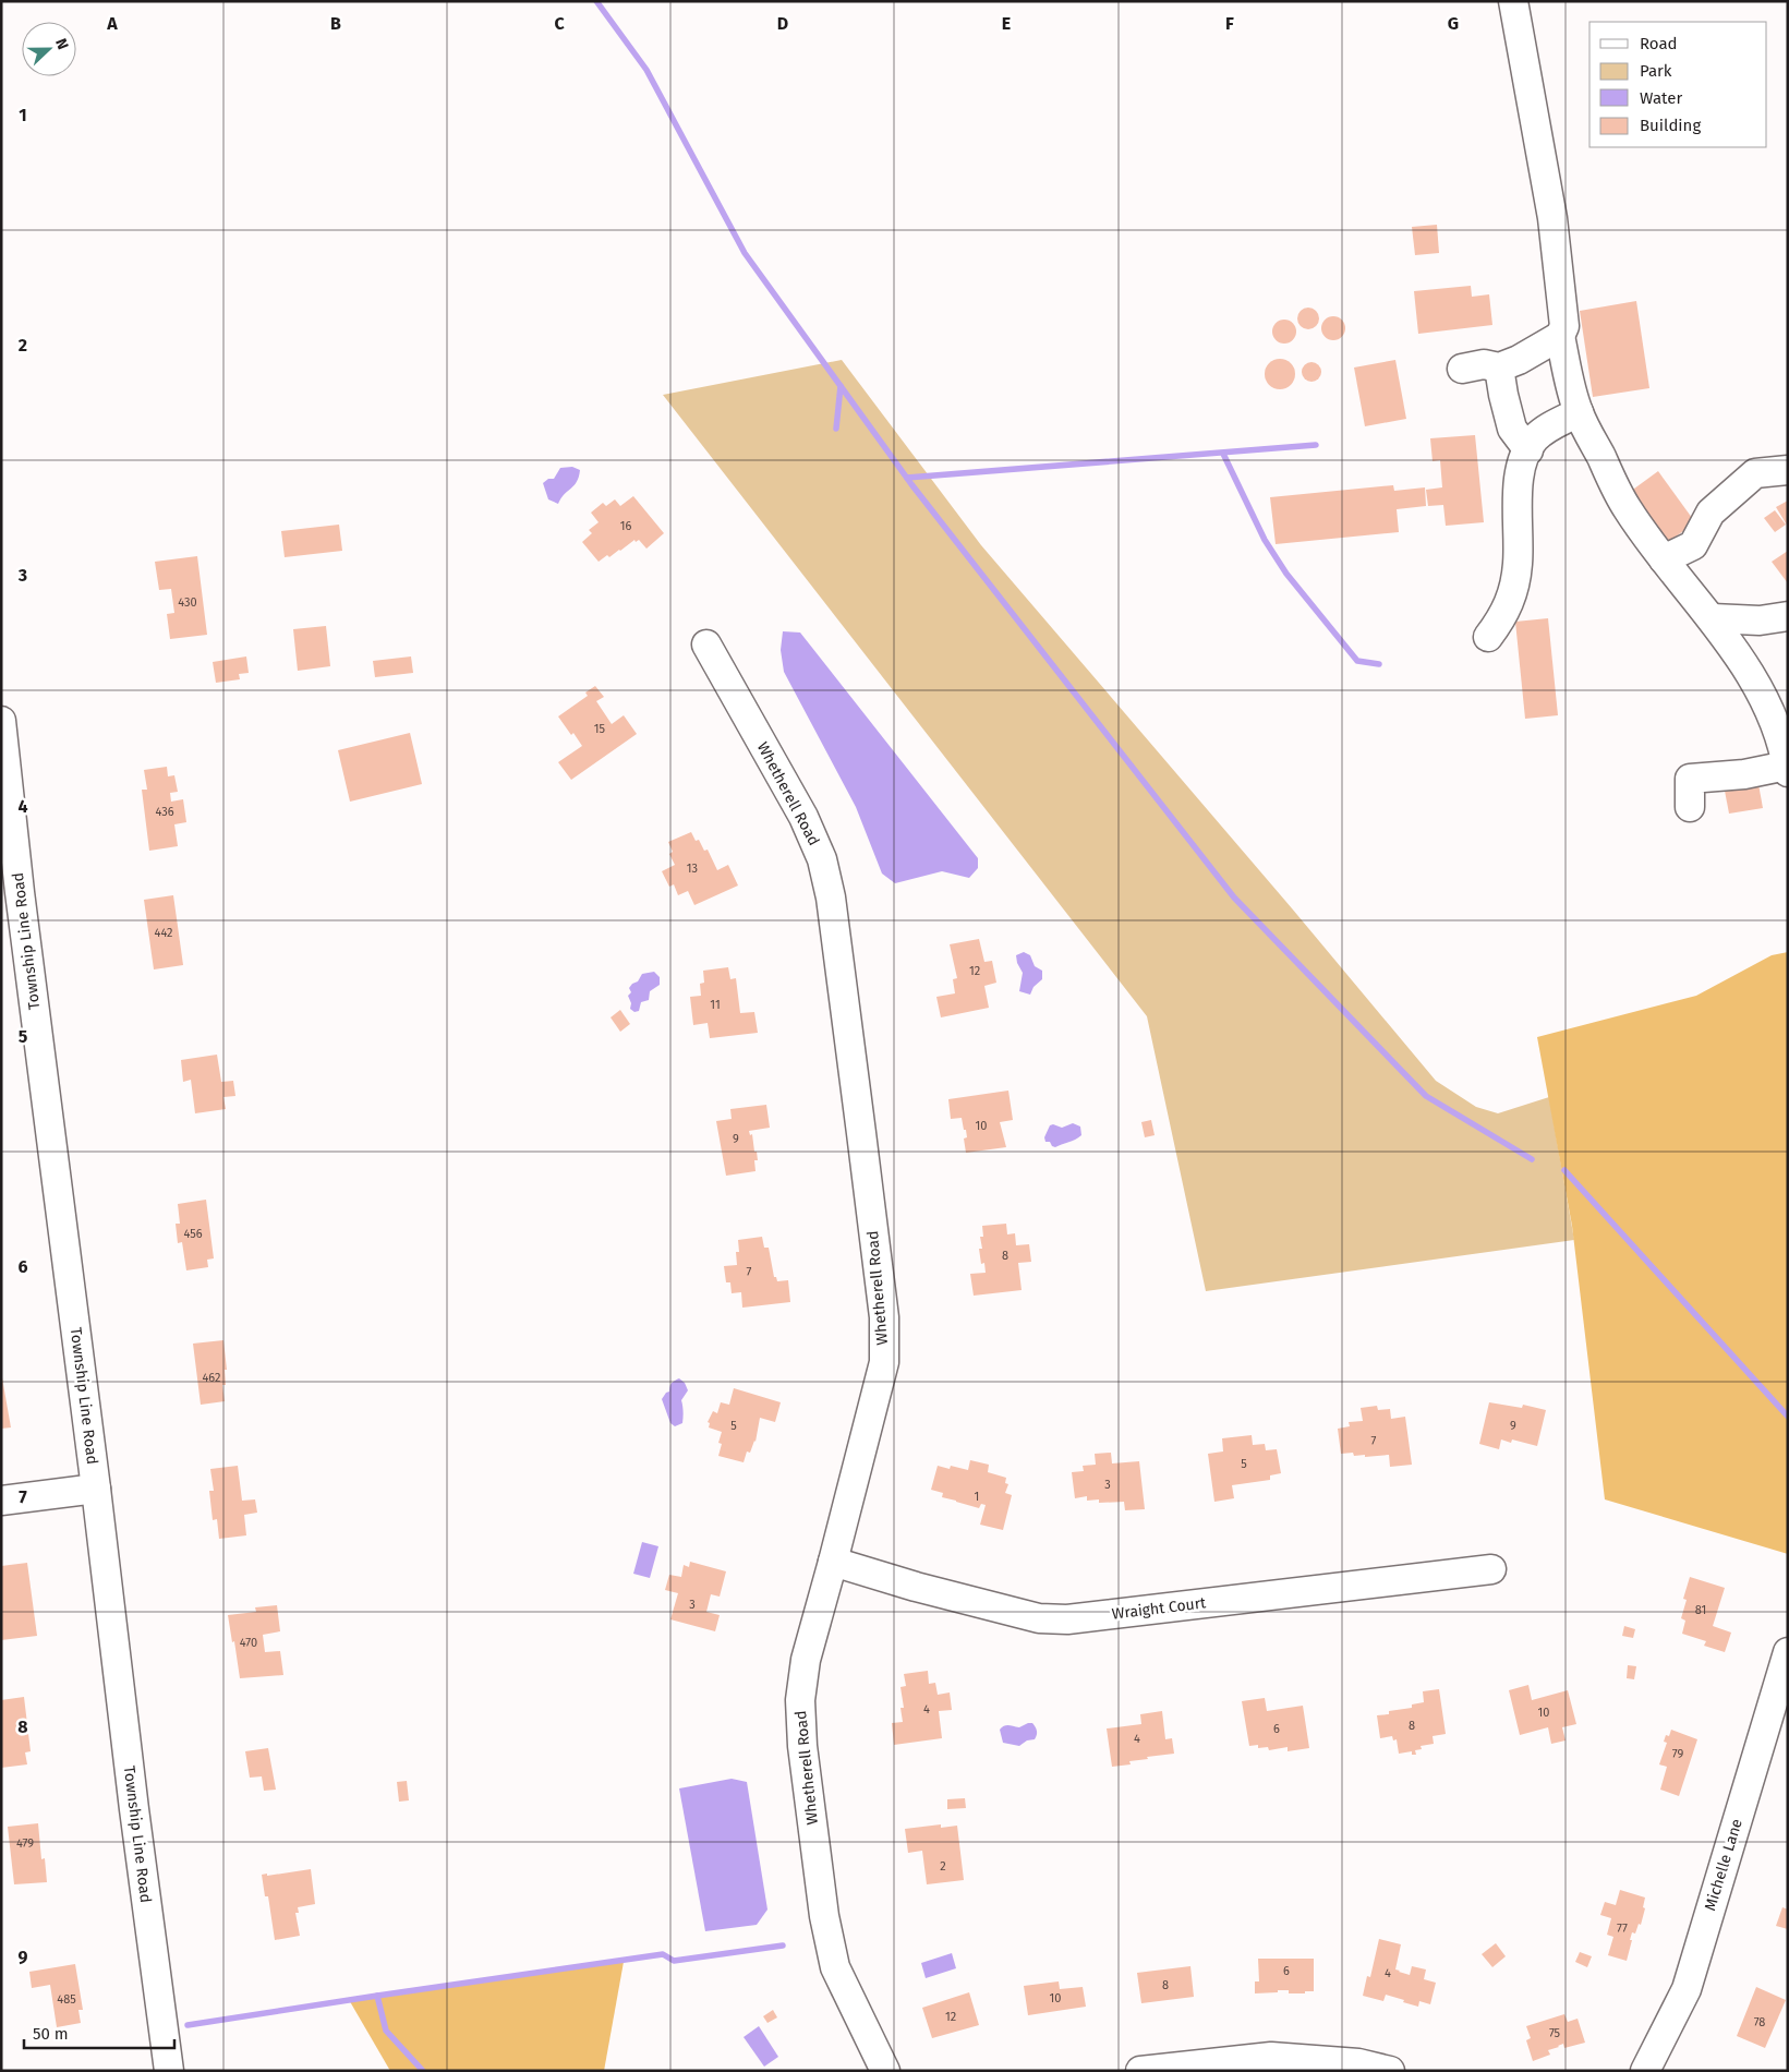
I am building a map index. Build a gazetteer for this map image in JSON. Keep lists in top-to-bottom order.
{
  "streets": {
    "street": [
      "Whetherell Road",
      "Township Line Road",
      "Wraight Court",
      "Michelle Lane"
    ]
  },
  "crossings": [
    ["Whetherell Road", "Wraight Court"]
  ],
  "house_numbers": [
    "16",
    "430",
    "15",
    "436",
    "13",
    "442",
    "12",
    "11",
    "10",
    "9",
    "456",
    "8",
    "7",
    "462",
    "5",
    "9",
    "7",
    "5",
    "3",
    "1",
    "3",
    "81",
    "470",
    "4",
    "10",
    "8",
    "6",
    "4",
    "79",
    "479",
    "2",
    "77",
    "6",
    "4",
    "8",
    "10",
    "485",
    "12",
    "78",
    "75"
  ],
  "legend": [
    "Road",
    "Park",
    "Water",
    "Building"
  ],
  "scale_bar": "50 m",
  "north": "right",
  "grid": {
    "columns": [
      "A",
      "B",
      "C",
      "D",
      "E",
      "F",
      "G"
    ],
    "rows": [
      "1",
      "2",
      "3",
      "4",
      "5",
      "6",
      "7",
      "8",
      "9"
    ]
  }
}
